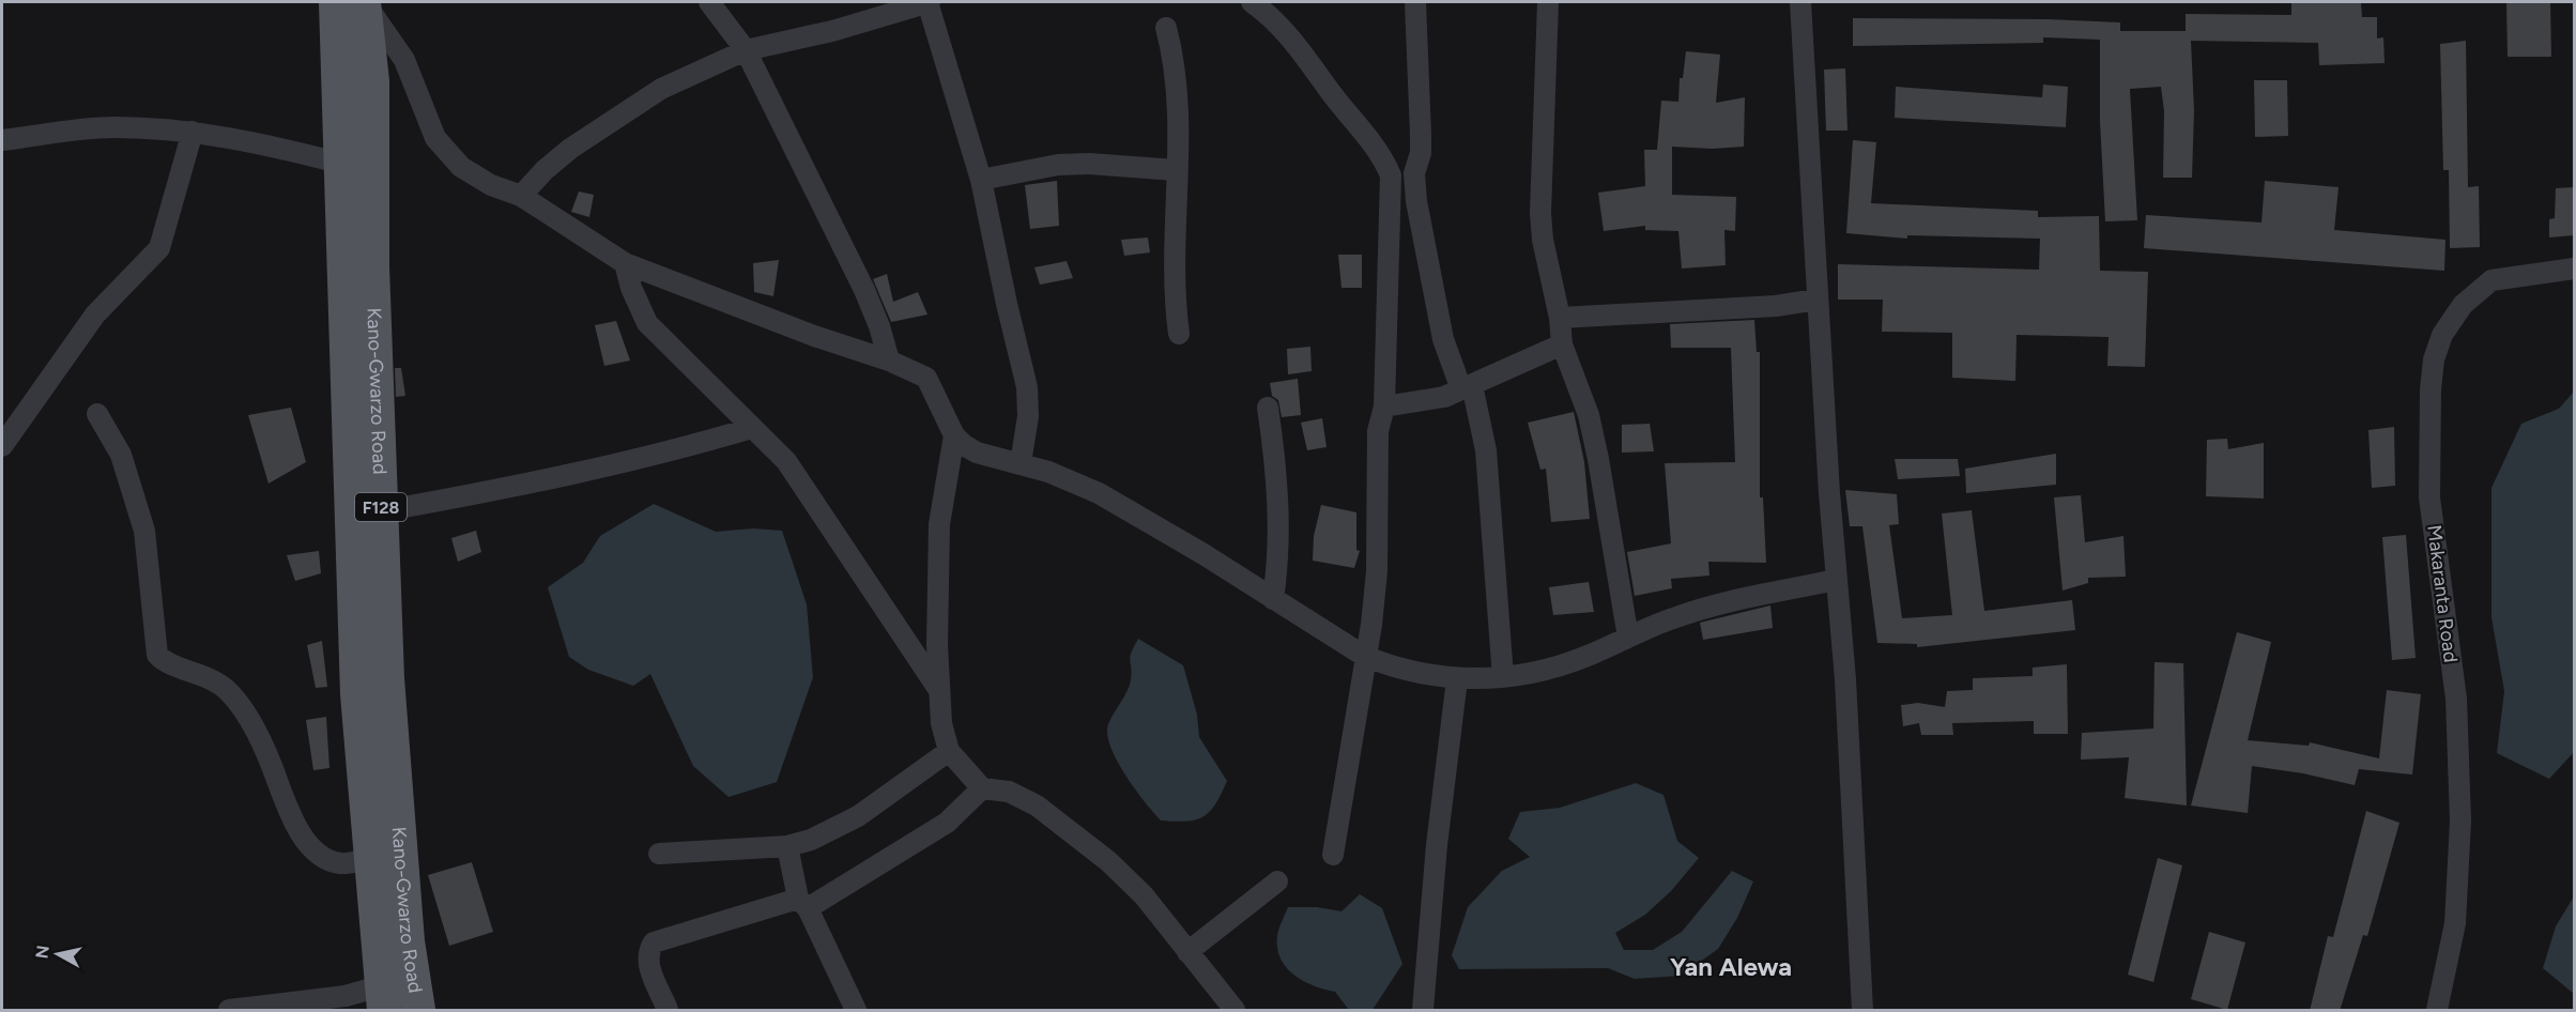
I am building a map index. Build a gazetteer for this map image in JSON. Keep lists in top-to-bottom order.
{
  "streets": {
    "main road": ["Kano-Gwarzo Road", "F128"],
    "street": ["Makaranta Road"]
  },
  "districts": ["Yan Alewa"],
  "north": "left"
}
